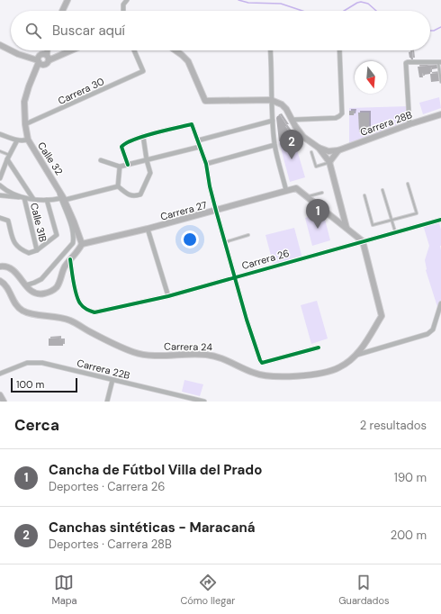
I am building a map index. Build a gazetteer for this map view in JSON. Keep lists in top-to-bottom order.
{
  "streets": {
    "main road": [
      "Carrera 28B",
      "Calle 32",
      "Carrera 27",
      "Carrera 24"
    ],
    "street": [
      "Carrera 30",
      "Calle 31B",
      "Carrera 26",
      "Carrera 22B"
    ]
  },
  "crossings": [
    ["Carrera 30", "Calle 32"],
    ["Calle 32", "Carrera 27"],
    ["Carrera 26", "Carrera 24"]
  ],
  "scale_bar": "100 m",
  "north": "bottom",
  "page": {
    "search": "Buscar aquí",
    "pins": ["2", "1"],
    "scale": "100 m",
    "heading": ["Cerca", "2 resultados"],
    "list": [
      {
        "mark": "1",
        "name": "Cancha de Fútbol Villa del Prado",
        "note": "Deportes · Carrera 26",
        "value": "190 m"
      },
      {
        "mark": "2",
        "name": "Canchas sintéticas - Maracaná",
        "note": "Deportes · Carrera 28B",
        "value": "200 m"
      }
    ],
    "nav": ["Mapa", "Cómo llegar", "Guardados"]
  }
}
